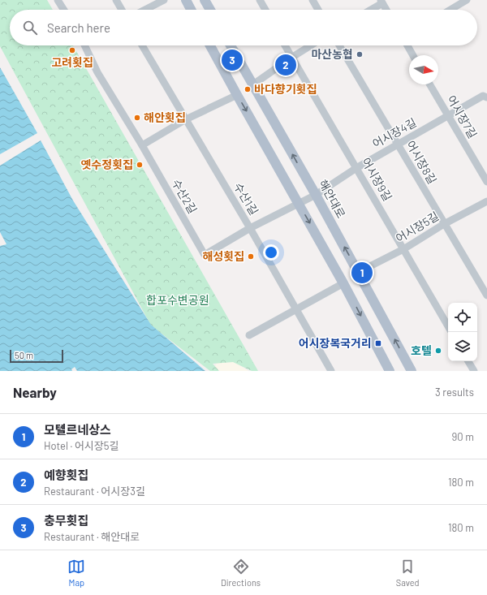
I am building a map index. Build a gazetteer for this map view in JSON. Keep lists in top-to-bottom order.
{
  "streets": {
    "main road": ["해안대로"],
    "street": [
      "어시장7길",
      "어시장4길",
      "어시장8길",
      "어시장9길",
      "수산2길",
      "수산1길",
      "어시장5길"
    ]
  },
  "crossings": [
    ["어시장7길", "어시장4길"],
    ["어시장4길", "어시장8길"],
    ["어시장4길", "어시장9길"],
    ["어시장4길", "수산2길"],
    ["어시장4길", "해안대로"],
    ["어시장8길", "어시장5길"],
    ["어시장9길", "어시장5길"],
    ["수산2길", "수산1길"],
    ["수산2길", "해안대로"],
    ["해안대로", "어시장5길"]
  ],
  "parks": ["합포수변공원"],
  "places": {
    "other": [
      "고려횟집",
      "마산농협",
      "바다향기횟집",
      "해안횟집",
      "옛수정횟집",
      "해성횟집",
      "호텔"
    ],
    "transit": ["어시장복국거리"]
  },
  "scale_bar": "50 m",
  "north": "right",
  "page": {
    "search": "Search here",
    "pins": ["3", "2", "1"],
    "scale": "50 m",
    "heading": ["Nearby", "3 results"],
    "list": [
      {
        "mark": "1",
        "name": "모텔르네상스",
        "note": "Hotel · 어시장5길",
        "value": "90 m"
      },
      {
        "mark": "2",
        "name": "예향횟집",
        "note": "Restaurant · 어시장3길",
        "value": "180 m"
      },
      {
        "mark": "3",
        "name": "충무횟집",
        "note": "Restaurant · 해안대로",
        "value": "180 m"
      }
    ],
    "nav": ["Map", "Directions", "Saved"]
  }
}
